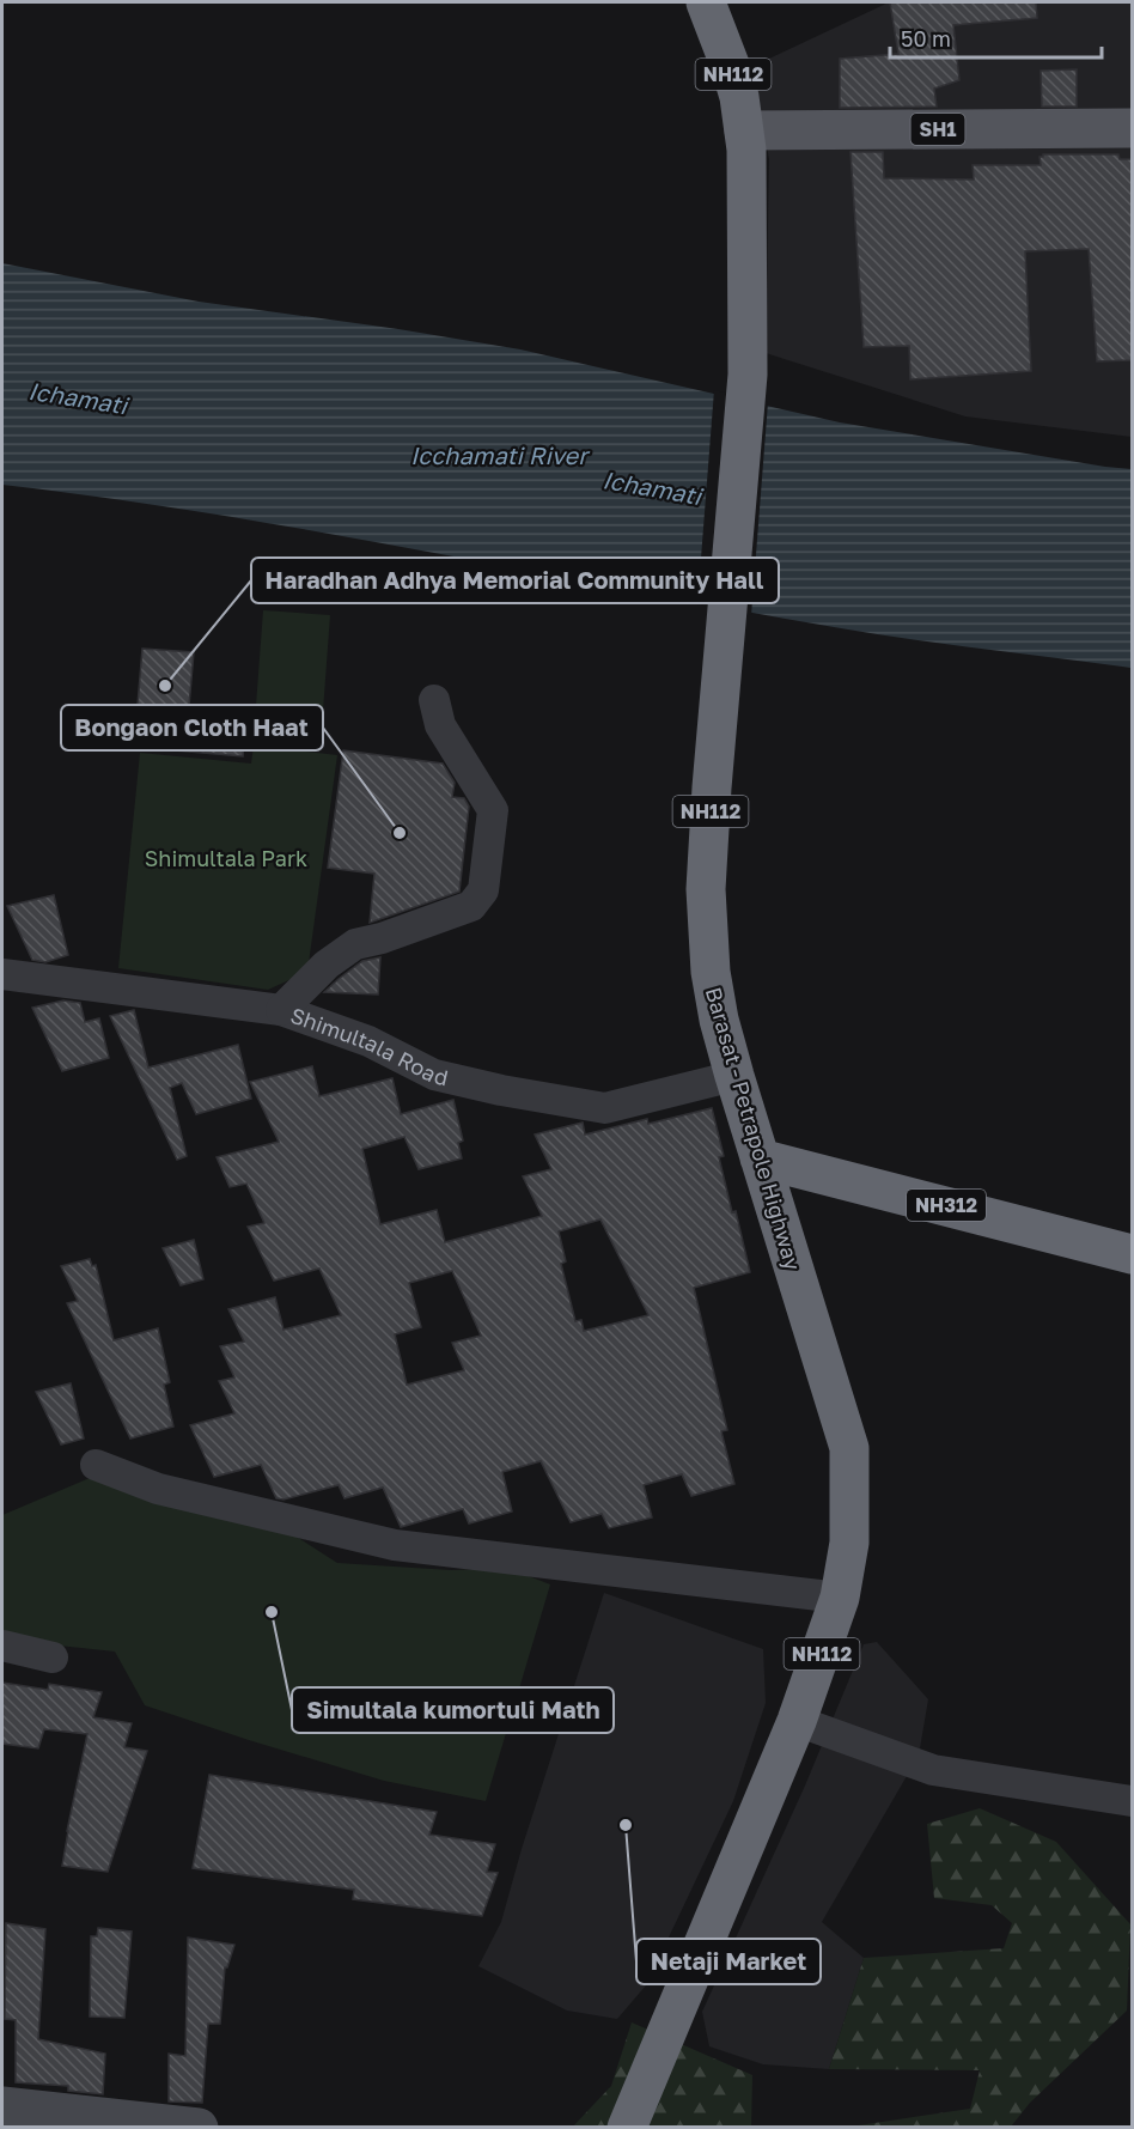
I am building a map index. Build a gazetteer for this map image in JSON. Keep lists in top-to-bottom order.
{
  "streets": {
    "highway": ["NH112", "Barasat - Petrapole Highway", "NH312"],
    "main road": ["SH1"],
    "street": ["Shimultala Road"]
  },
  "crossings": [
    ["SH1", "Barasat - Petrapole Highway"],
    ["Shimultala Road", "Barasat - Petrapole Highway"],
    ["Barasat - Petrapole Highway", "NH312"]
  ],
  "water": ["Ichamati", "Icchamati River"],
  "parks": ["Shimultala Park"],
  "places": [
    "Haradhan Adhya Memorial Community Hall",
    "Bongaon Cloth Haat",
    "Simultala kumortuli Math",
    "Netaji Market"
  ],
  "scale_bar": "50 m"
}
